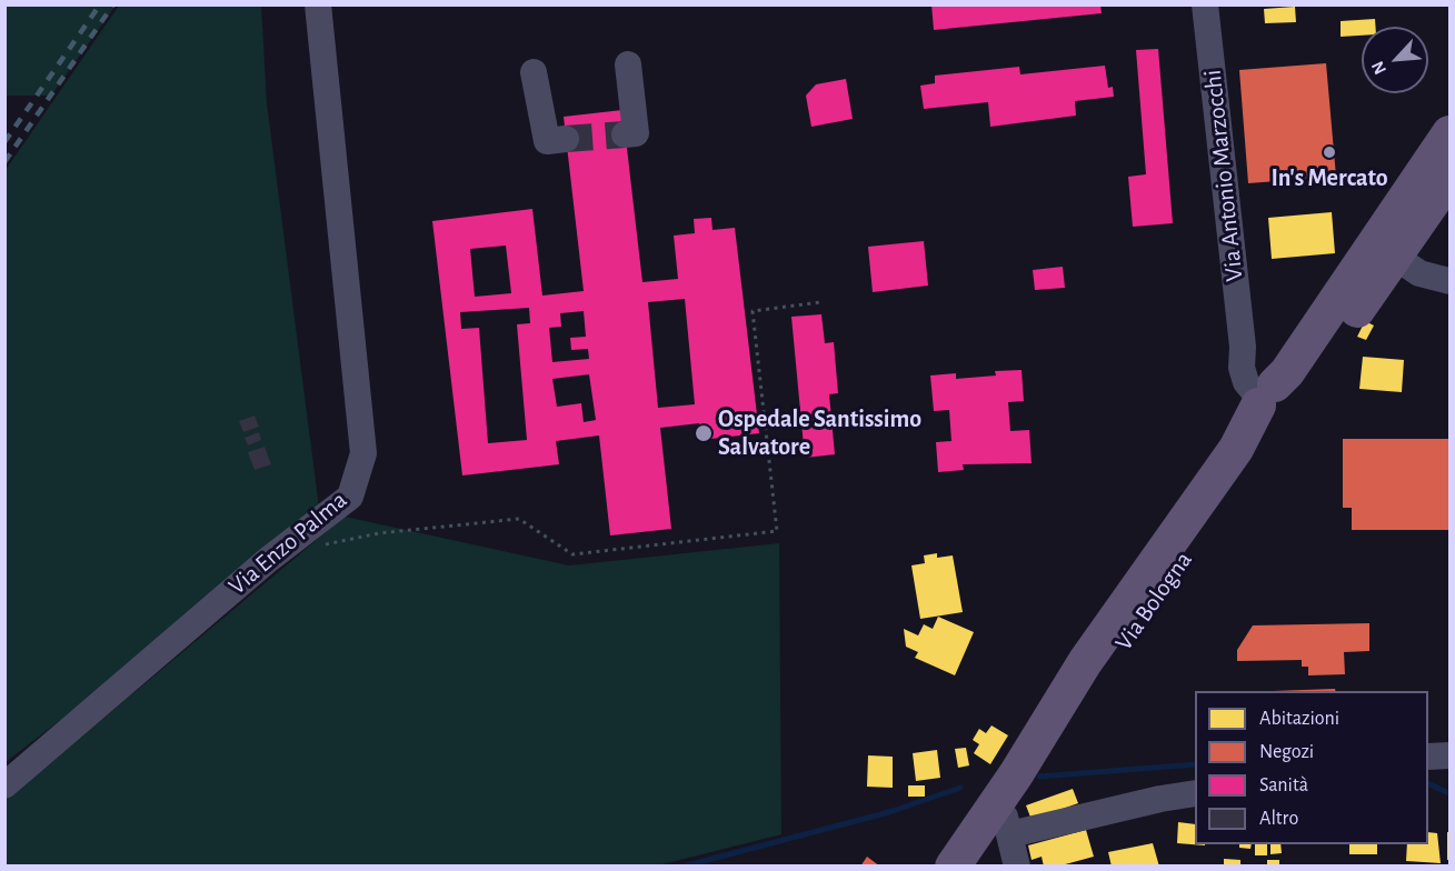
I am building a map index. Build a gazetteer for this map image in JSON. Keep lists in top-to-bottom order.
{
  "streets": {
    "main road": ["Via Bologna"],
    "street": ["Via Antonio Marzocchi", "Via Enzo Palma"]
  },
  "crossings": [
    ["Via Antonio Marzocchi", "Via Bologna"]
  ],
  "places": ["In's Mercato", "Ospedale Santissimo Salvatore"],
  "legend": [
    "Abitazioni",
    "Negozi",
    "Sanità",
    "Altro"
  ],
  "north": "bottom left"
}
